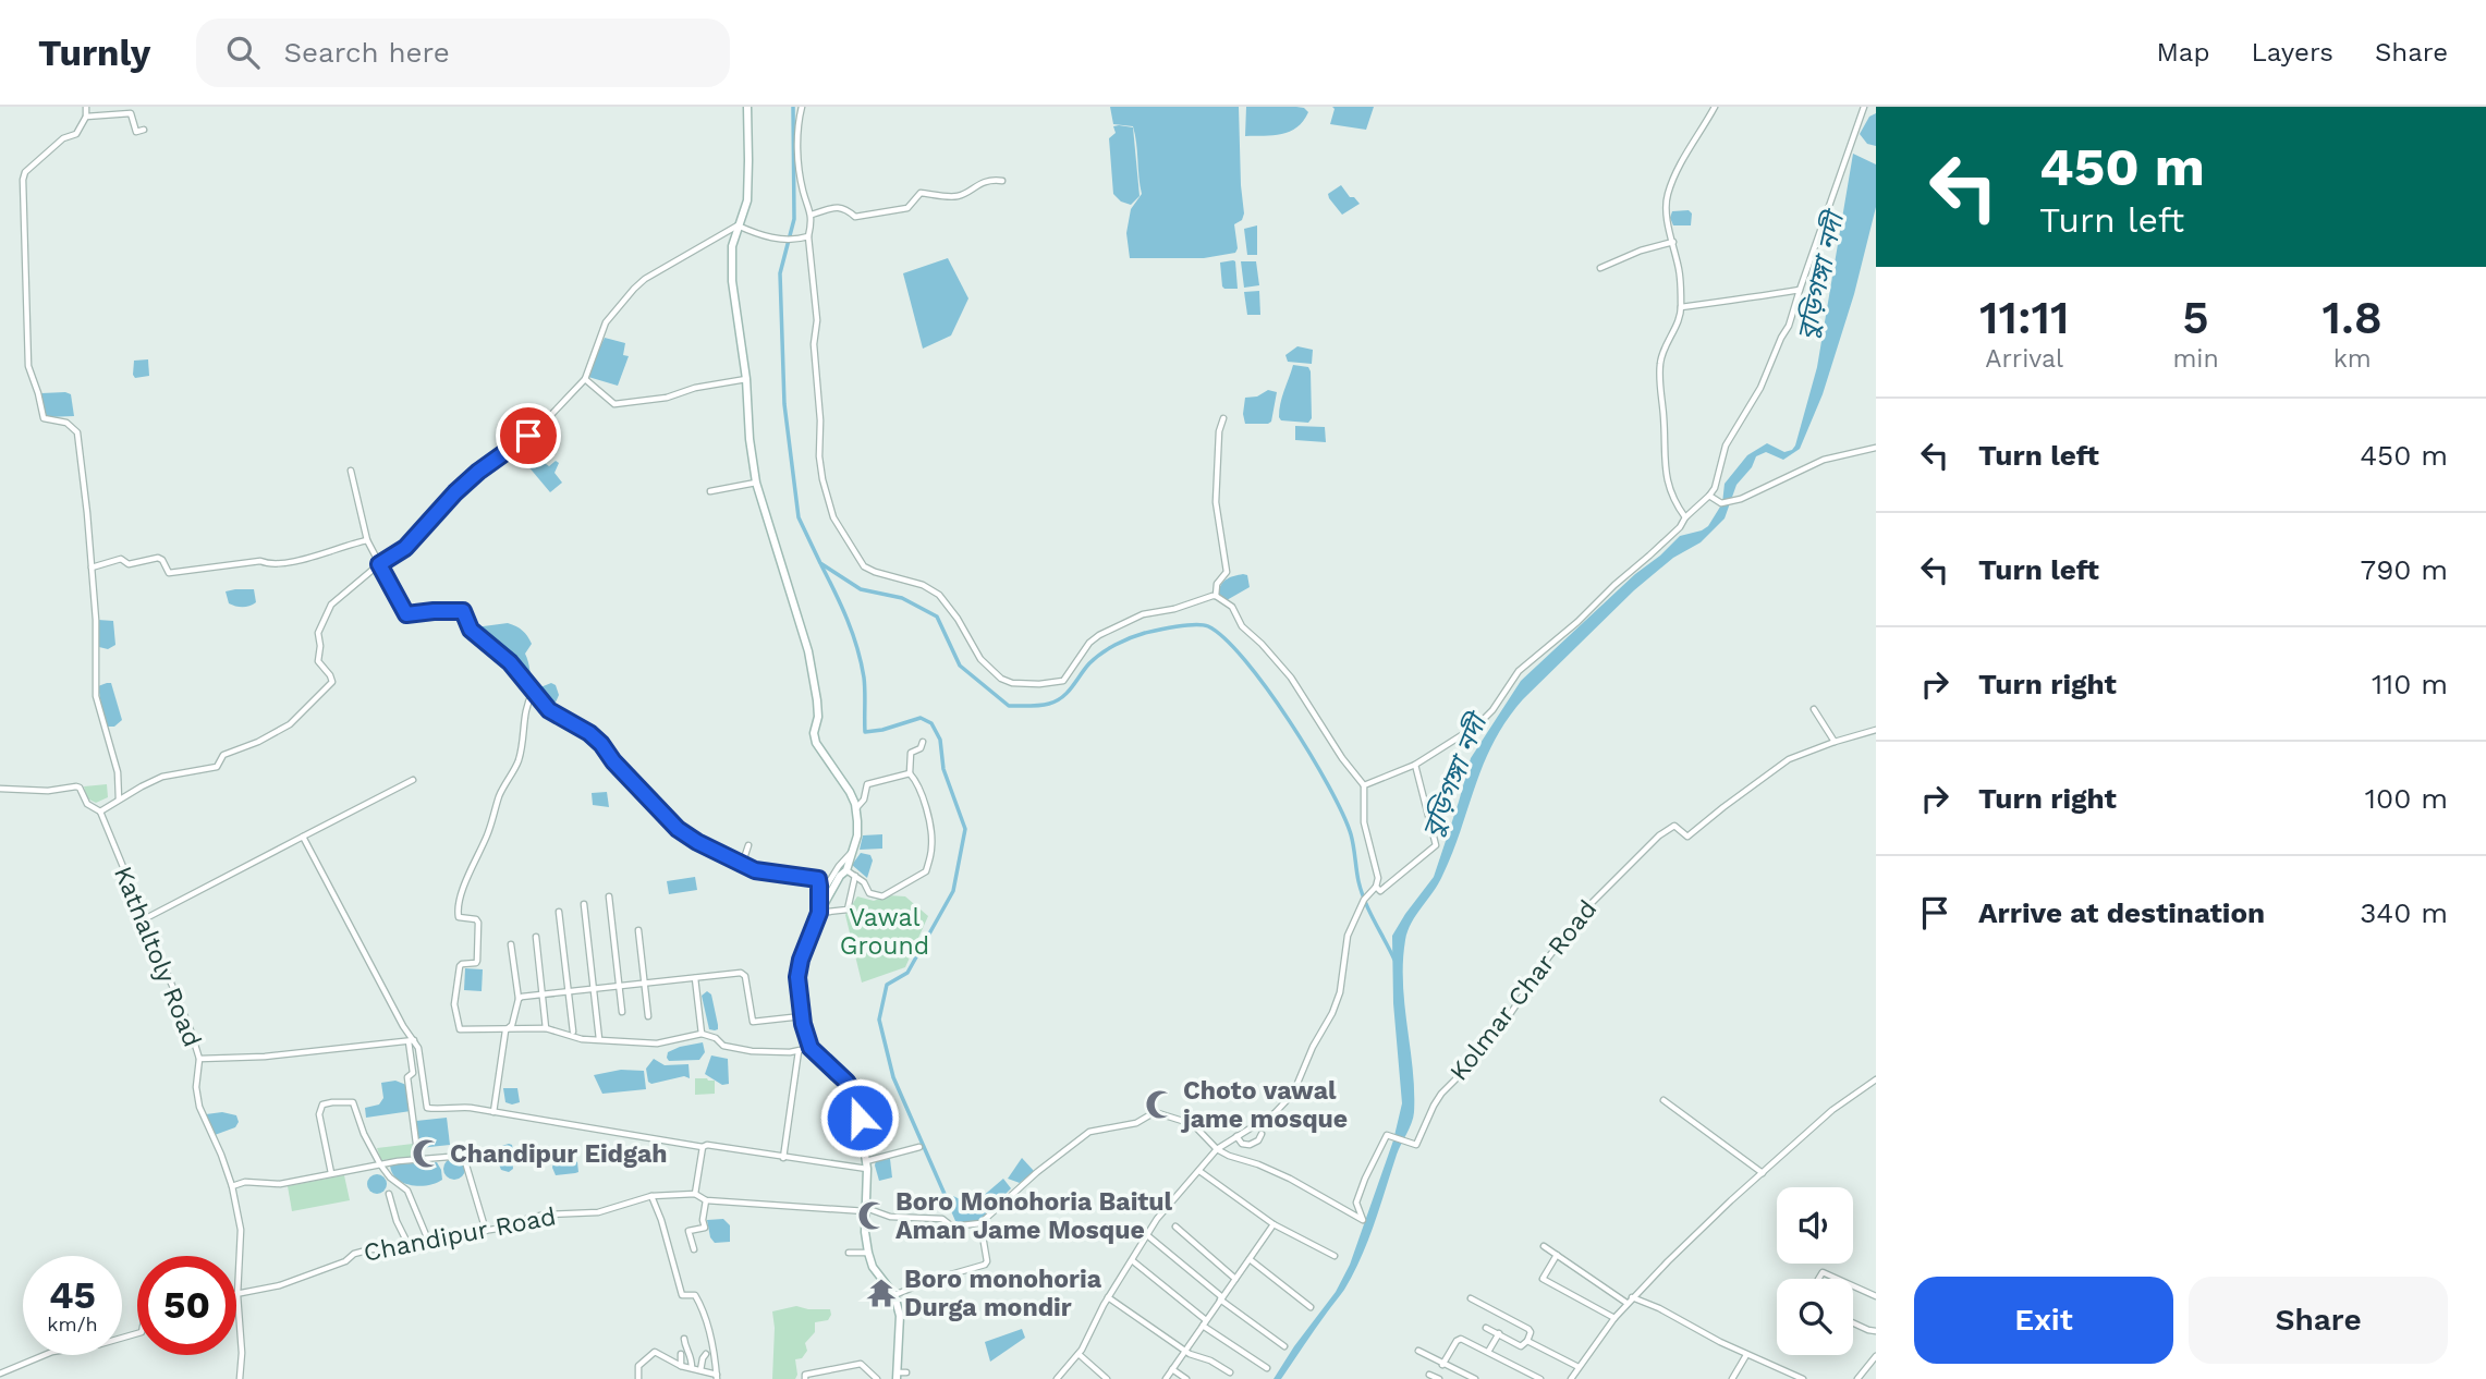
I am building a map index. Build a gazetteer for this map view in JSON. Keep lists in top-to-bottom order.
{
  "streets": {
    "street": ["Kathaltoly Road", "Kolmar Char Road", "Chandipur Road"]
  },
  "crossings": [
    ["Kathaltoly Road", "Chandipur Road"]
  ],
  "water": ["বুড়িগঙ্গা নদী"],
  "parks": ["Vawal Ground"],
  "places": {
    "mosque": ["Choto vawal jame mosque", "Chandipur Eidgah", "Boro Monohoria Baitul Aman Jame Mosque"],
    "temple": ["Boro monohoria Durga mondir"]
  },
  "page": {
    "header": "Turnly",
    "search": "Search here",
    "nav": ["Map", "Layers", "Share"],
    "turn": ["450 m", "Turn left"],
    "eta": [
      "11:11",
      "Arrival",
      "5",
      "min",
      "1.8",
      "km"
    ],
    "list": [
      {
        "name": "Turn left",
        "value": "450 m"
      },
      {
        "name": "Turn left",
        "value": "790 m"
      },
      {
        "name": "Turn right",
        "value": "110 m"
      },
      {
        "name": "Turn right",
        "value": "100 m"
      },
      {
        "name": "Arrive at destination",
        "value": "340 m"
      }
    ],
    "speed": "45 km/h",
    "limit": "50",
    "buttons": ["Exit", "Share"]
  }
}
